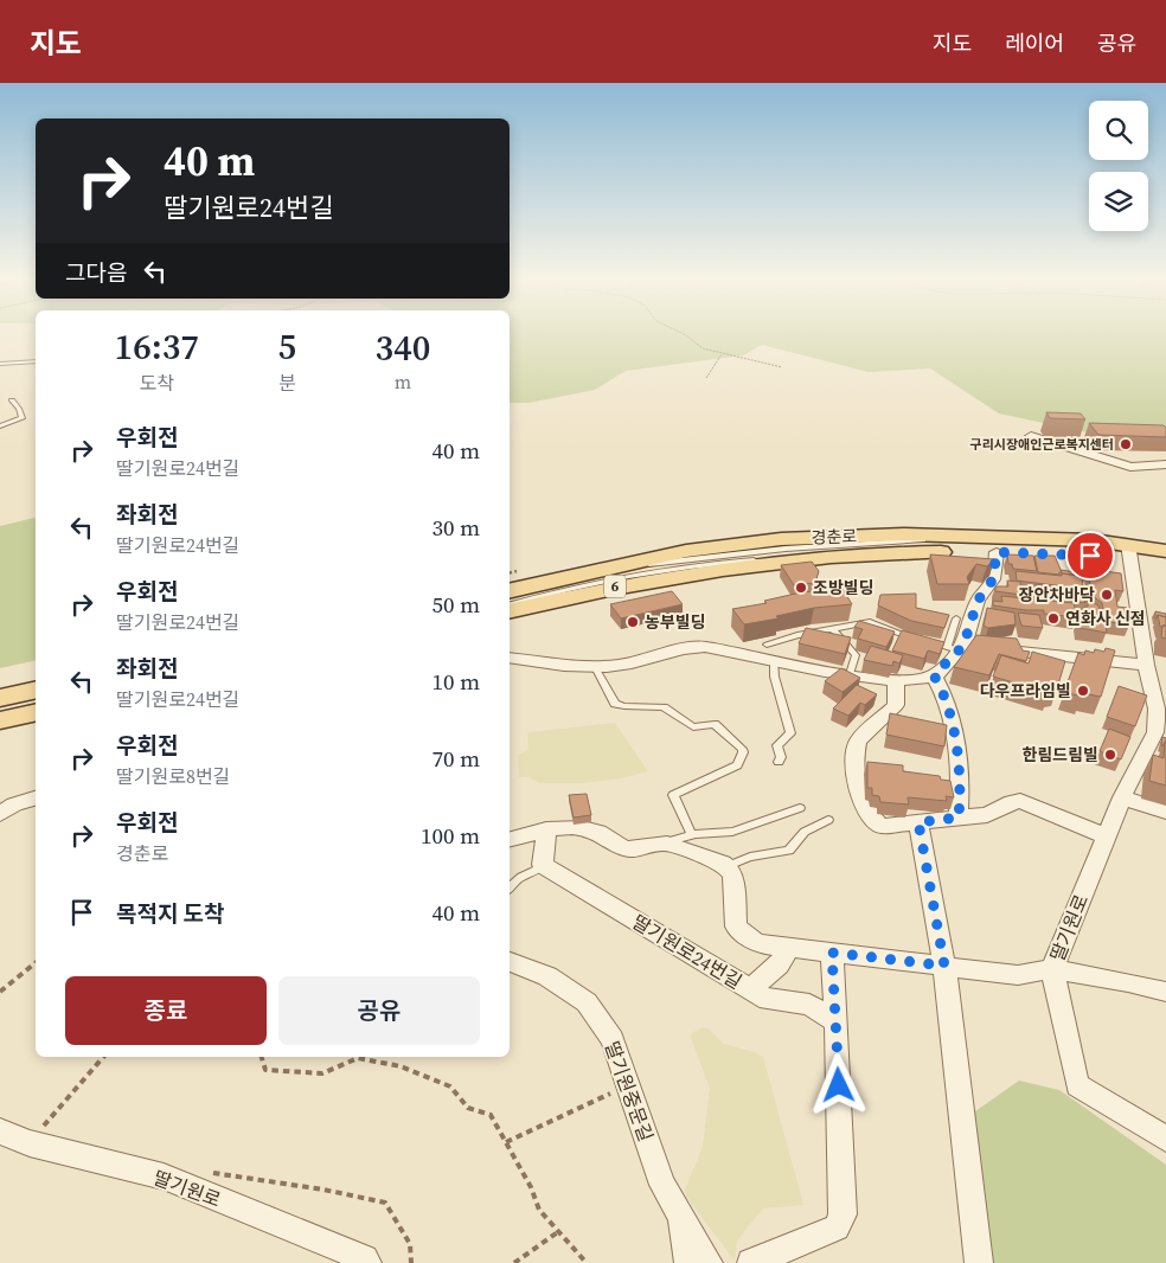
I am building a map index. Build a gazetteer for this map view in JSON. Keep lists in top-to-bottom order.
{
  "streets": {
    "main road": ["경춘로", "6"],
    "street": ["딸기원로", "딸기원로24번길", "딸기원중문길"]
  },
  "crossings": [
    ["경춘로", "딸기원로"]
  ],
  "places": [
    "구리시장애인근로복지센터",
    "조방빌딩",
    "장안차바닥",
    "연화사 신점",
    "농부빌딩",
    "다우프라임빌",
    "한림드림빌"
  ],
  "page": {
    "header": "지도",
    "nav": ["지도", "레이어", "공유"],
    "turn": ["40 m", "딸기원로24번길"],
    "then": "그다음",
    "eta": [
      "16:37",
      "도착",
      "5",
      "분",
      "340",
      "m"
    ],
    "list": [
      {
        "name": "우회전",
        "note": "딸기원로24번길",
        "value": "40 m"
      },
      {
        "name": "좌회전",
        "note": "딸기원로24번길",
        "value": "30 m"
      },
      {
        "name": "우회전",
        "note": "딸기원로24번길",
        "value": "50 m"
      },
      {
        "name": "좌회전",
        "note": "딸기원로24번길",
        "value": "10 m"
      },
      {
        "name": "우회전",
        "note": "딸기원로8번길",
        "value": "70 m"
      },
      {
        "name": "우회전",
        "note": "경춘로",
        "value": "100 m"
      },
      {
        "name": "목적지 도착",
        "value": "40 m"
      }
    ],
    "buttons": ["종료", "공유"]
  }
}
